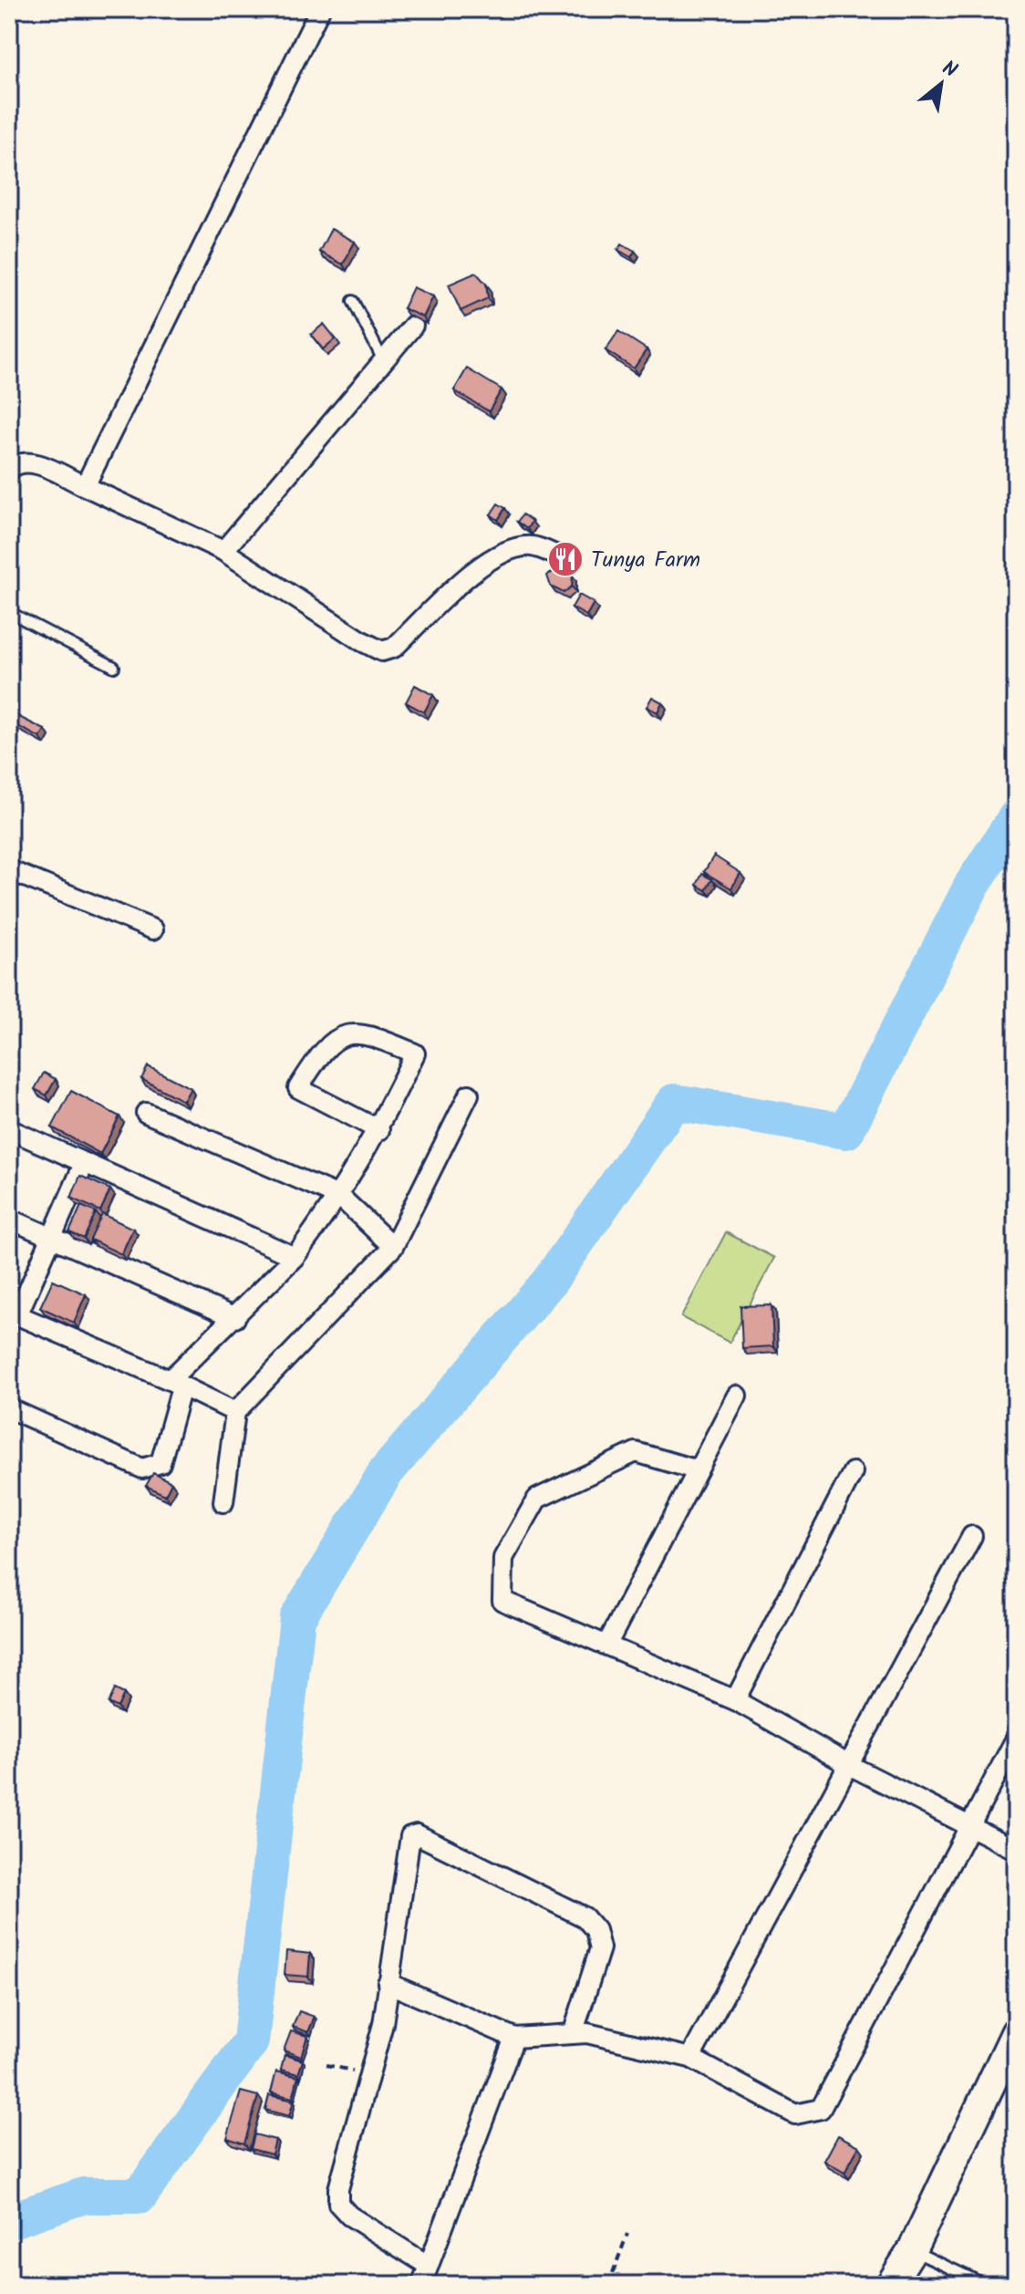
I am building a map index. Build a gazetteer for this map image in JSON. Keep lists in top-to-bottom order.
{
  "places": {
    "restaurant": ["Tunya Farm"]
  },
  "north": "top right"
}
